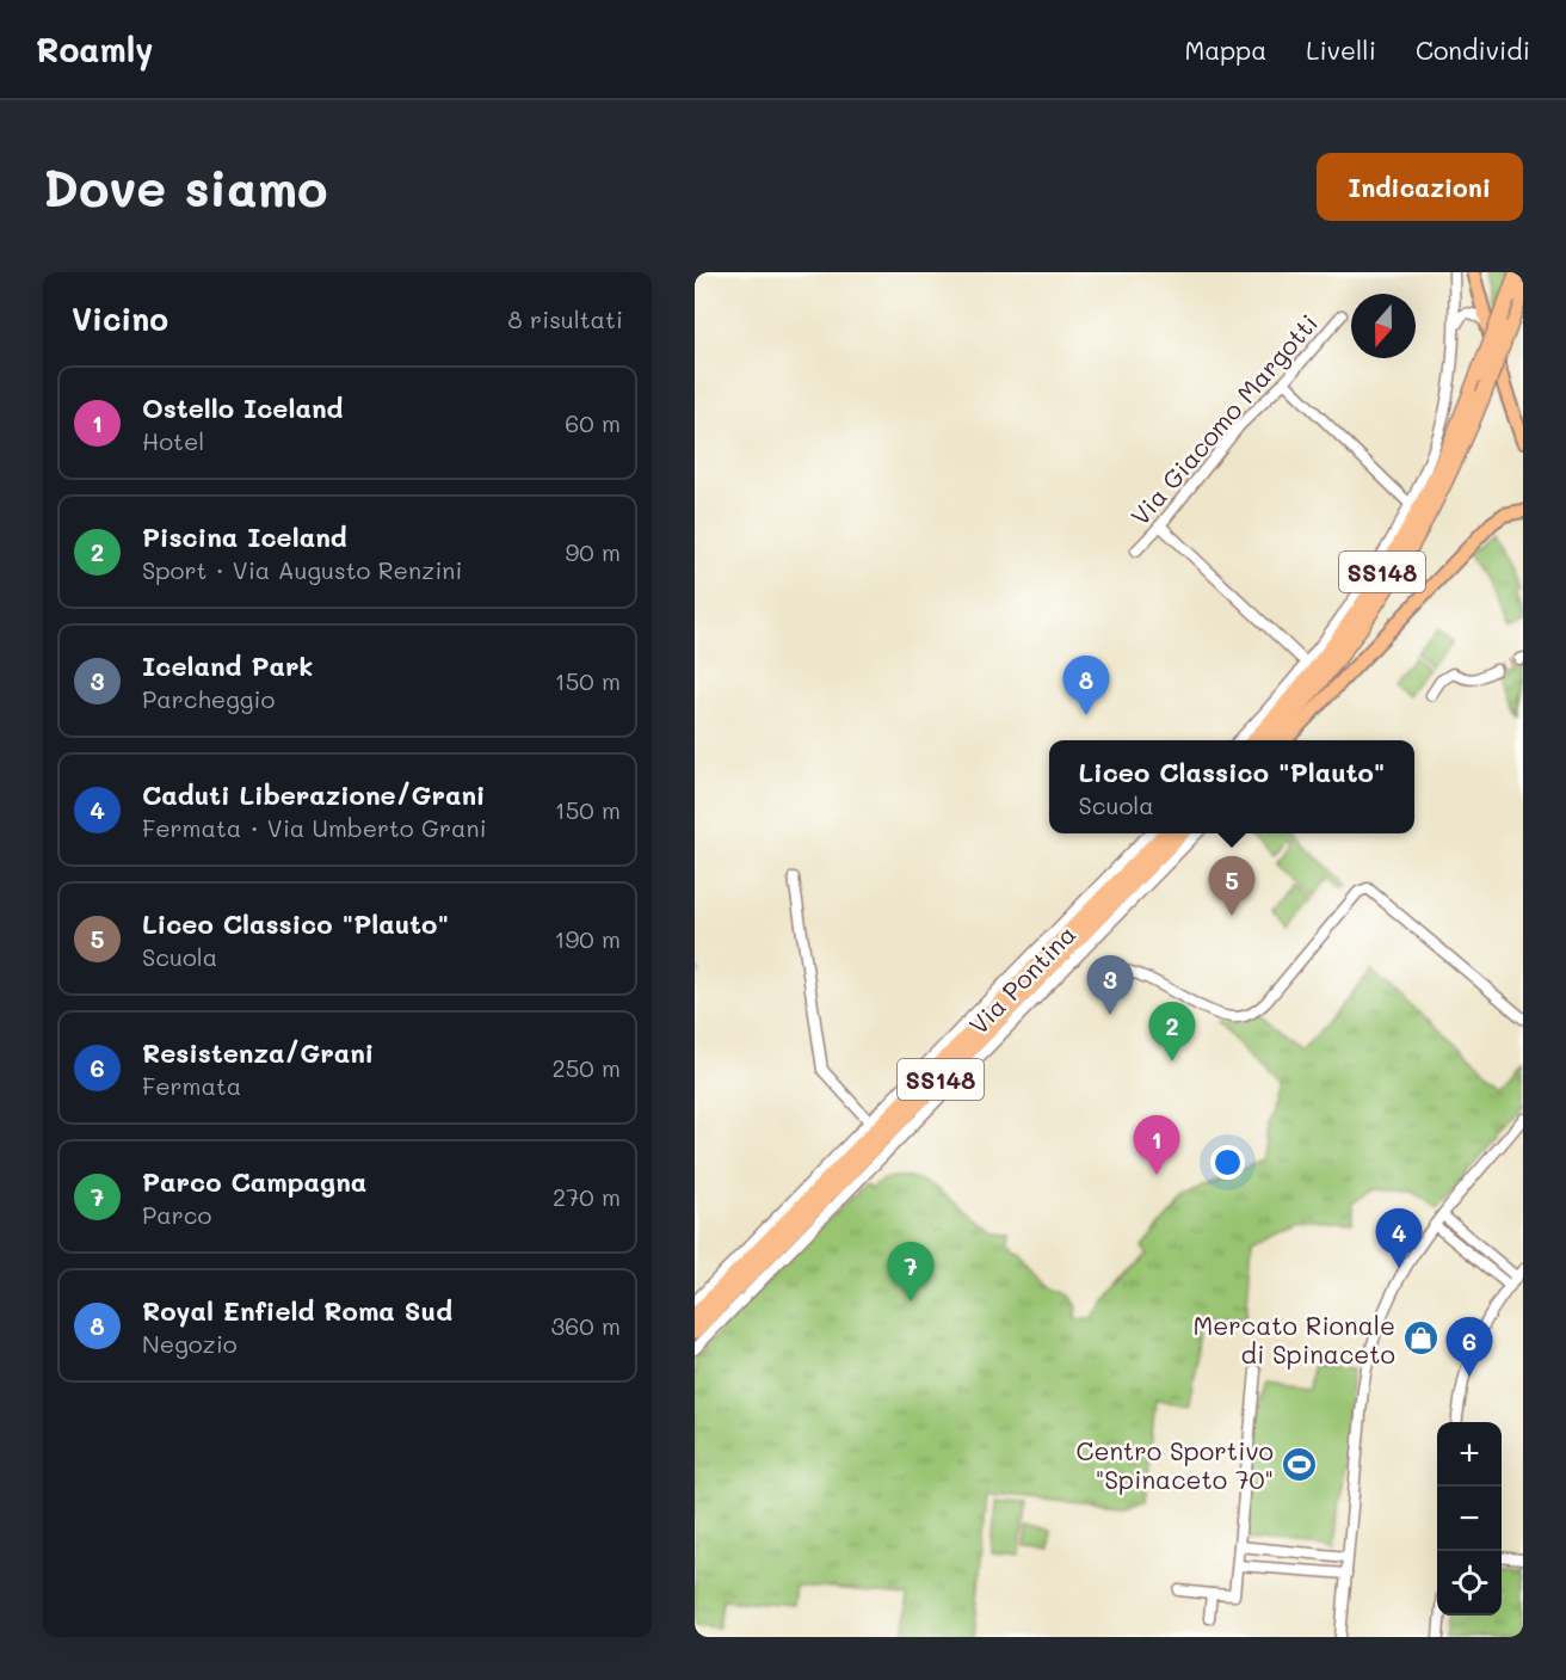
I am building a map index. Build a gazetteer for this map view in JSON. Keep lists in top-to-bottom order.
{
  "streets": {
    "highway": ["SS148", "Via Pontina"],
    "street": ["Via Giacomo Margotti"]
  },
  "places": {
    "shop": ["Mercato Rionale di Spinaceto"],
    "sports": ["Centro Sportivo \"Spinaceto 70\""]
  },
  "north": "bottom",
  "page": {
    "header": "Roamly",
    "nav": ["Mappa", "Livelli", "Condividi"],
    "buttons": "Indicazioni",
    "title": "Dove siamo",
    "heading": ["Vicino", "8 risultati"],
    "list": [
      {
        "mark": "1",
        "name": "Ostello Iceland",
        "note": "Hotel",
        "value": "60 m"
      },
      {
        "mark": "2",
        "name": "Piscina Iceland",
        "note": "Sport · Via Augusto Renzini",
        "value": "90 m"
      },
      {
        "mark": "3",
        "name": "Iceland Park",
        "note": "Parcheggio",
        "value": "150 m"
      },
      {
        "mark": "4",
        "name": "Caduti Liberazione/Grani",
        "note": "Fermata · Via Umberto Grani",
        "value": "150 m"
      },
      {
        "mark": "5",
        "name": "Liceo Classico \"Plauto\"",
        "note": "Scuola",
        "value": "190 m"
      },
      {
        "mark": "6",
        "name": "Resistenza/Grani",
        "note": "Fermata",
        "value": "250 m"
      },
      {
        "mark": "7",
        "name": "Parco Campagna",
        "note": "Parco",
        "value": "270 m"
      },
      {
        "mark": "8",
        "name": "Royal Enfield Roma Sud",
        "note": "Negozio",
        "value": "360 m"
      }
    ],
    "pins": [
      "8",
      "5",
      "3",
      "2",
      "1",
      "4",
      "7",
      "6"
    ],
    "popup": ["Liceo Classico \"Plauto\"", "Scuola"],
    "map_buttons": ["+", "−"]
  }
}
